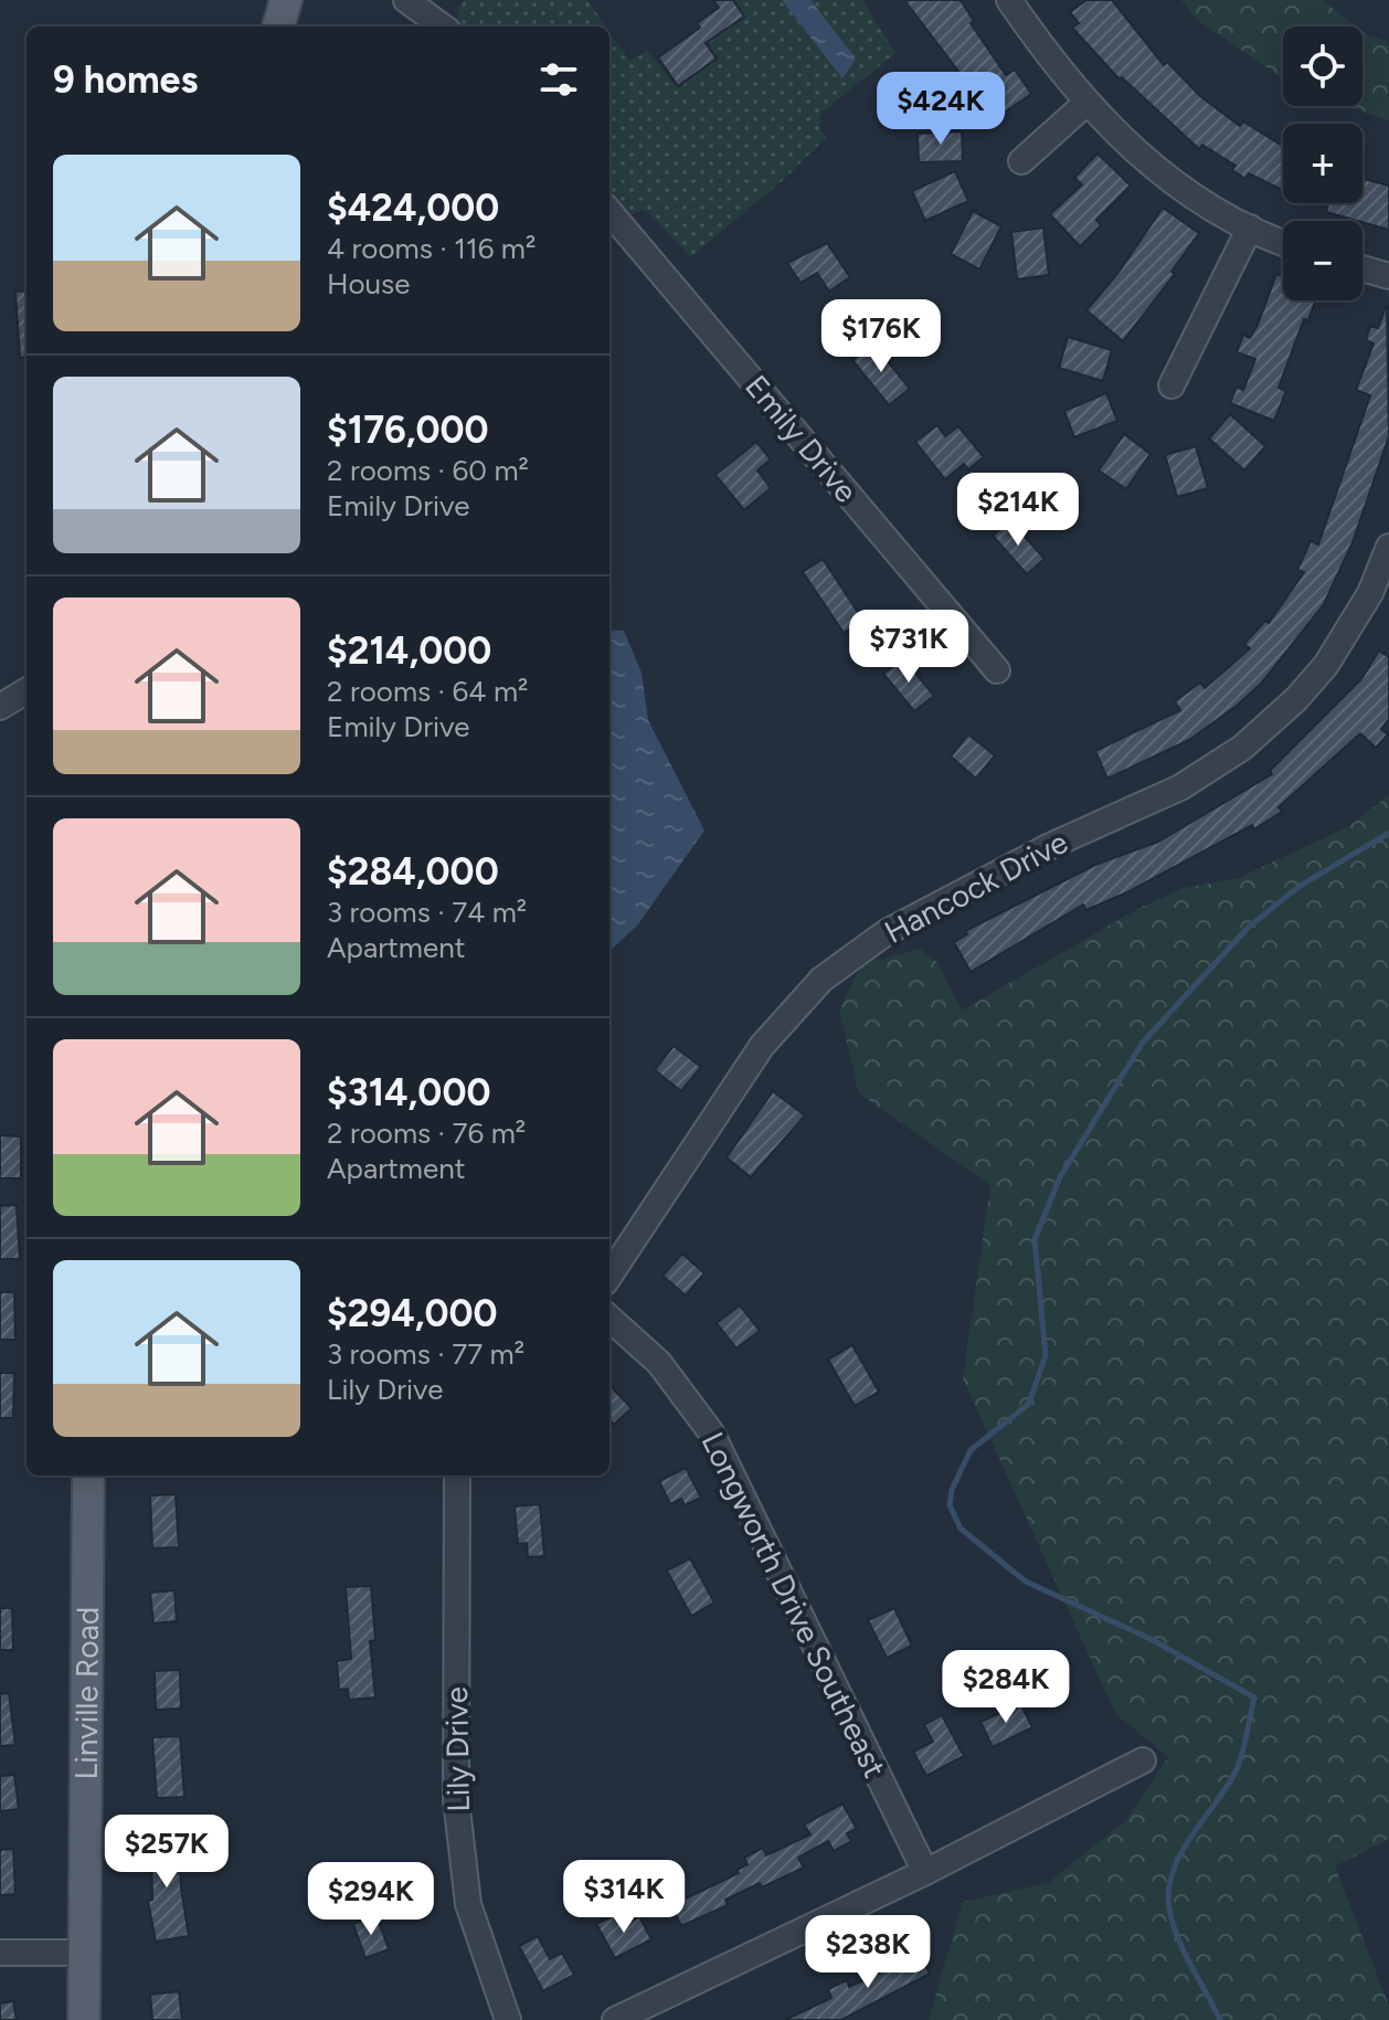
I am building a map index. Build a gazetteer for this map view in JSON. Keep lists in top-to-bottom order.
{
  "streets": {
    "main road": ["Linville Road"],
    "street": [
      "Emily Drive",
      "Hancock Drive",
      "Longworth Drive Southeast",
      "Lily Drive"
    ]
  },
  "page": {
    "map_buttons": ["+", "−"],
    "heading": "9 homes",
    "price": [
      "$424K",
      "$176K",
      "$214K",
      "$731K",
      "$284K",
      "$257K",
      "$314K",
      "$294K",
      "$238K"
    ],
    "list": [
      {
        "name": "$424,000",
        "note": "4 rooms · 116 m² · House"
      },
      {
        "name": "$176,000",
        "note": "2 rooms · 60 m² · Emily Drive"
      },
      {
        "name": "$214,000",
        "note": "2 rooms · 64 m² · Emily Drive"
      },
      {
        "name": "$284,000",
        "note": "3 rooms · 74 m² · Apartment"
      },
      {
        "name": "$314,000",
        "note": "2 rooms · 76 m² · Apartment"
      },
      {
        "name": "$294,000",
        "note": "3 rooms · 77 m² · Lily Drive"
      }
    ]
  }
}
